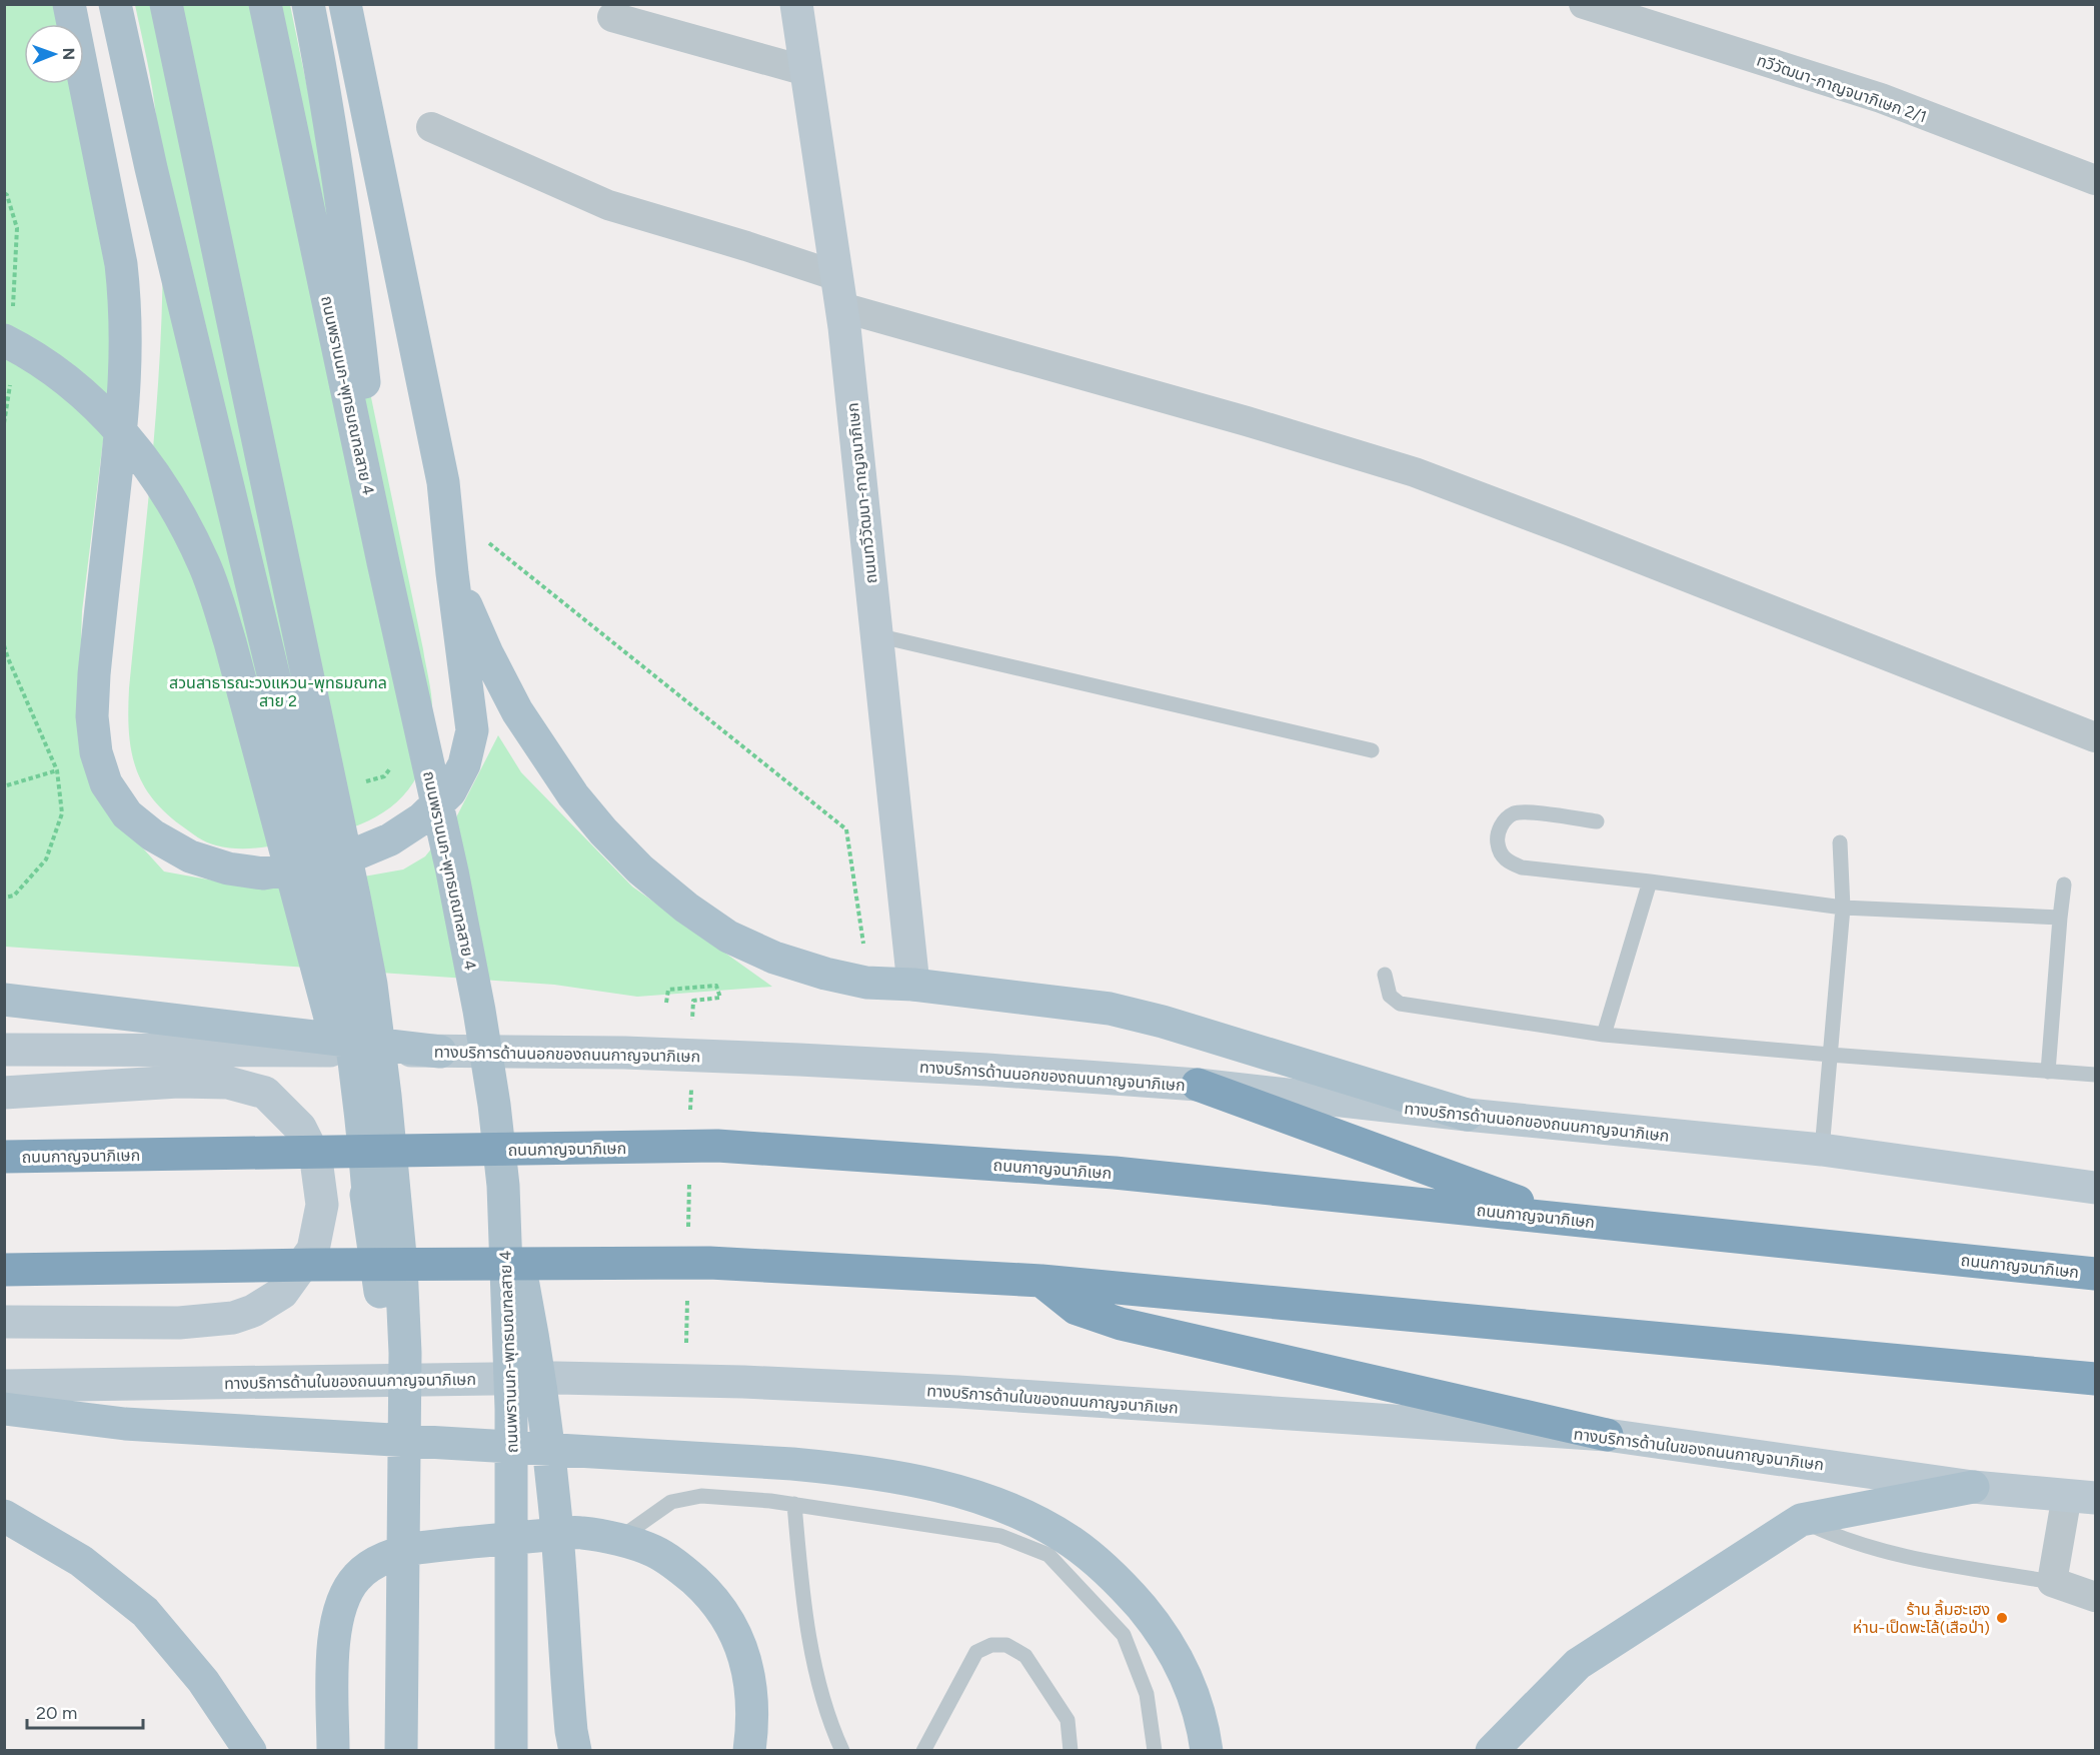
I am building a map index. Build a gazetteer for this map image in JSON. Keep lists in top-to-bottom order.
{
  "streets": {
    "highway": ["ถนนกาญจนาภิเษก"],
    "main road": [
      "ถนนพรานนก-พุทธมณฑลสาย 4",
      "ถนนทวีวัฒนา-กาญจนาภิเษก",
      "ทางบริการด้านนอกของถนนกาญจนาภิเษก",
      "ทางบริการด้านในของถนนกาญจนาภิเษก"
    ],
    "street": ["ทวีวัฒนา-กาญจนาภิเษก 2/1"]
  },
  "parks": ["สวนสาธารณะวงแหวน-พุทธมณฑล สาย 2"],
  "places": ["ร้าน ลิ้มฮะเฮง ห่าน-เป็ดพะโล้(เสือป่า)"],
  "scale_bar": "20 m",
  "north": "right"
}
